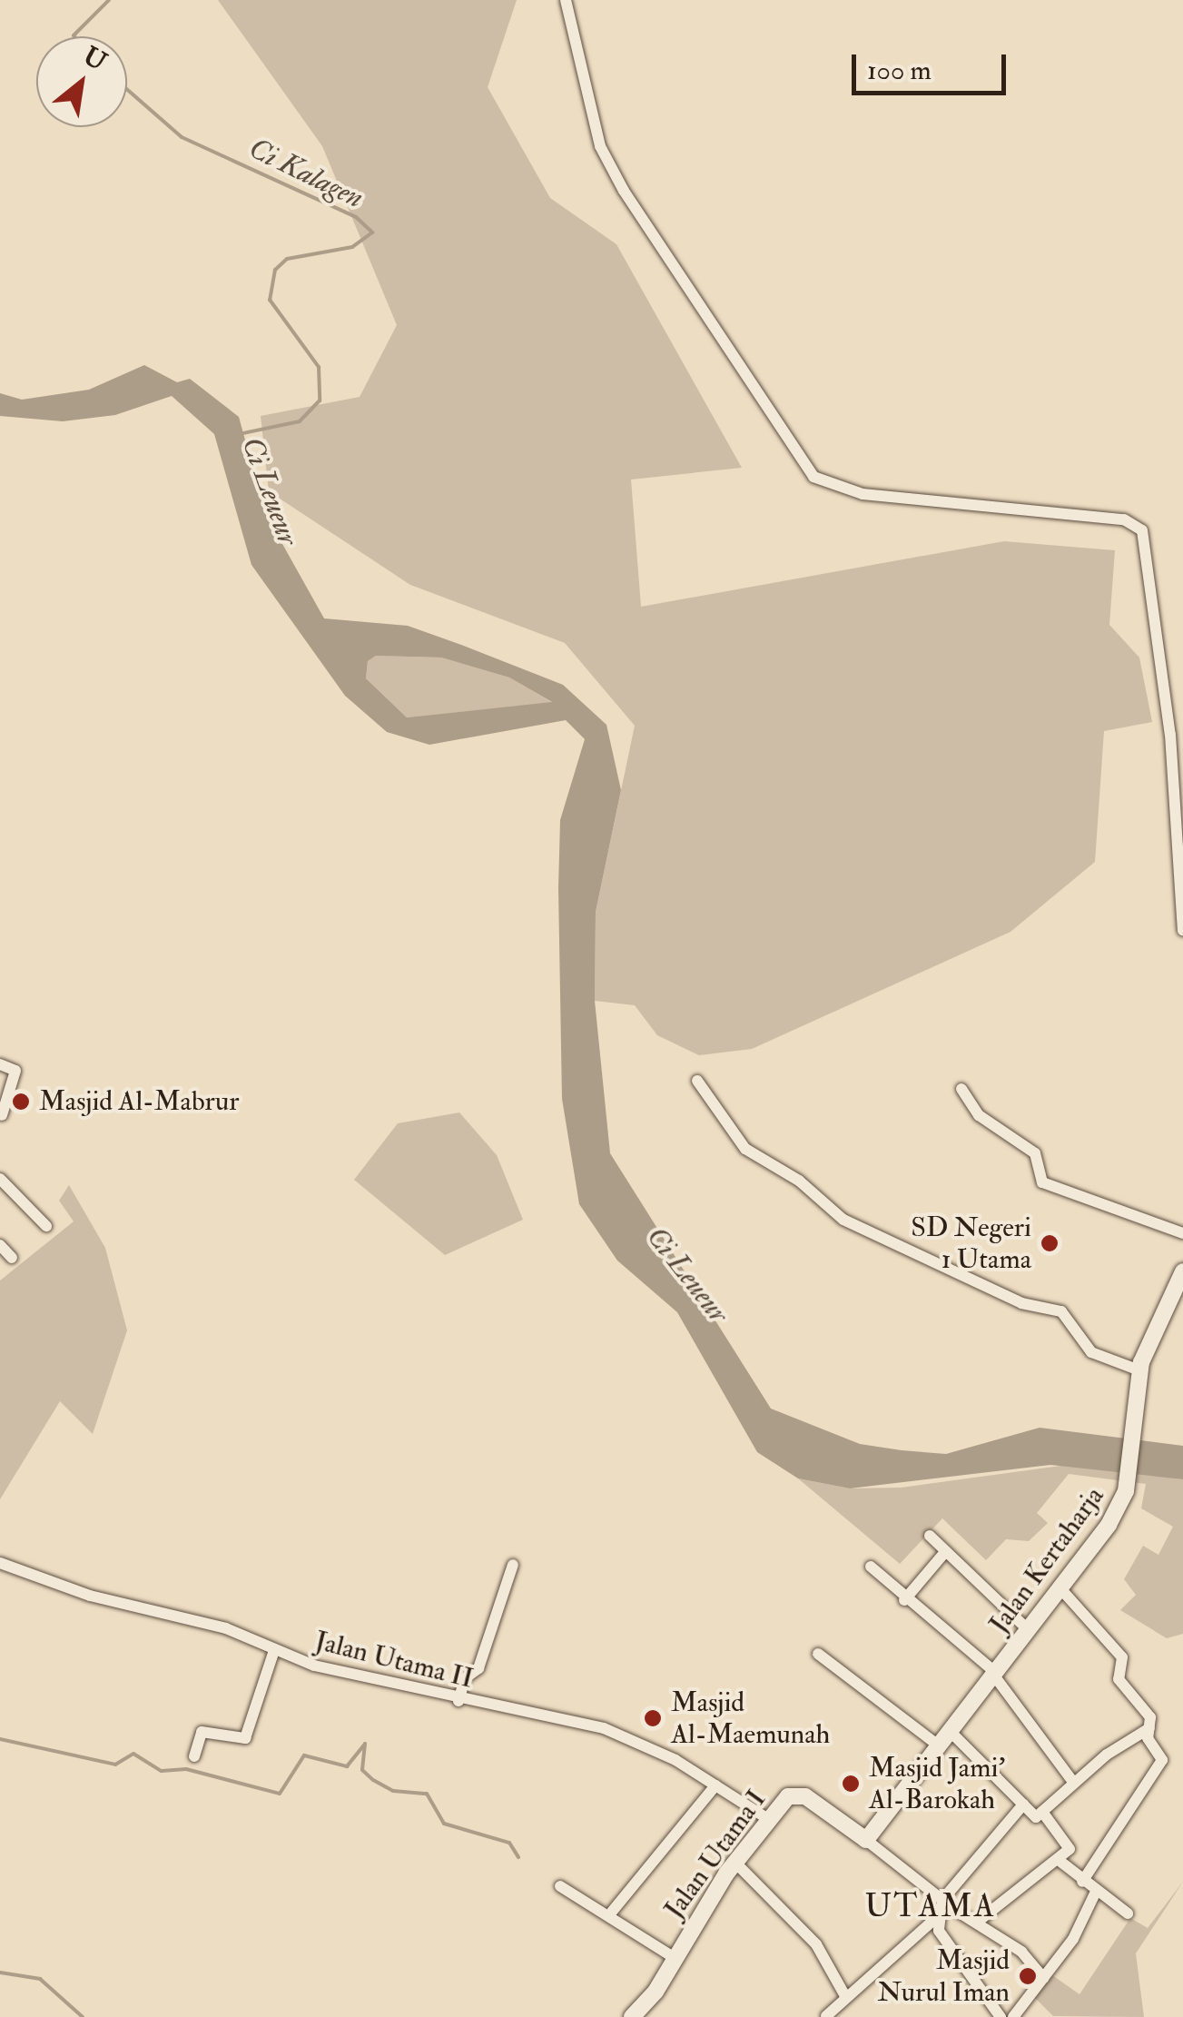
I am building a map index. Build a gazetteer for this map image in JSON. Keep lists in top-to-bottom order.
{
  "streets": {
    "street": ["Jalan Kertaharja", "Jalan Utama II", "Jalan Utama I"]
  },
  "crossings": [
    ["Jalan Kertaharja", "Jalan Utama I"],
    ["Jalan Utama II", "Jalan Utama I"]
  ],
  "districts": ["UTAMA"],
  "water": ["Ci Kalagen", "Ci Leueur"],
  "places": [
    "Masjid Al-Mabrur",
    "SD Negeri 1 Utama",
    "Masjid Al-Maemunah",
    "Masjid Jami' Al-Barokah",
    "Masjid Nurul Iman"
  ],
  "scale_bar": "100 m",
  "north": "top right"
}
